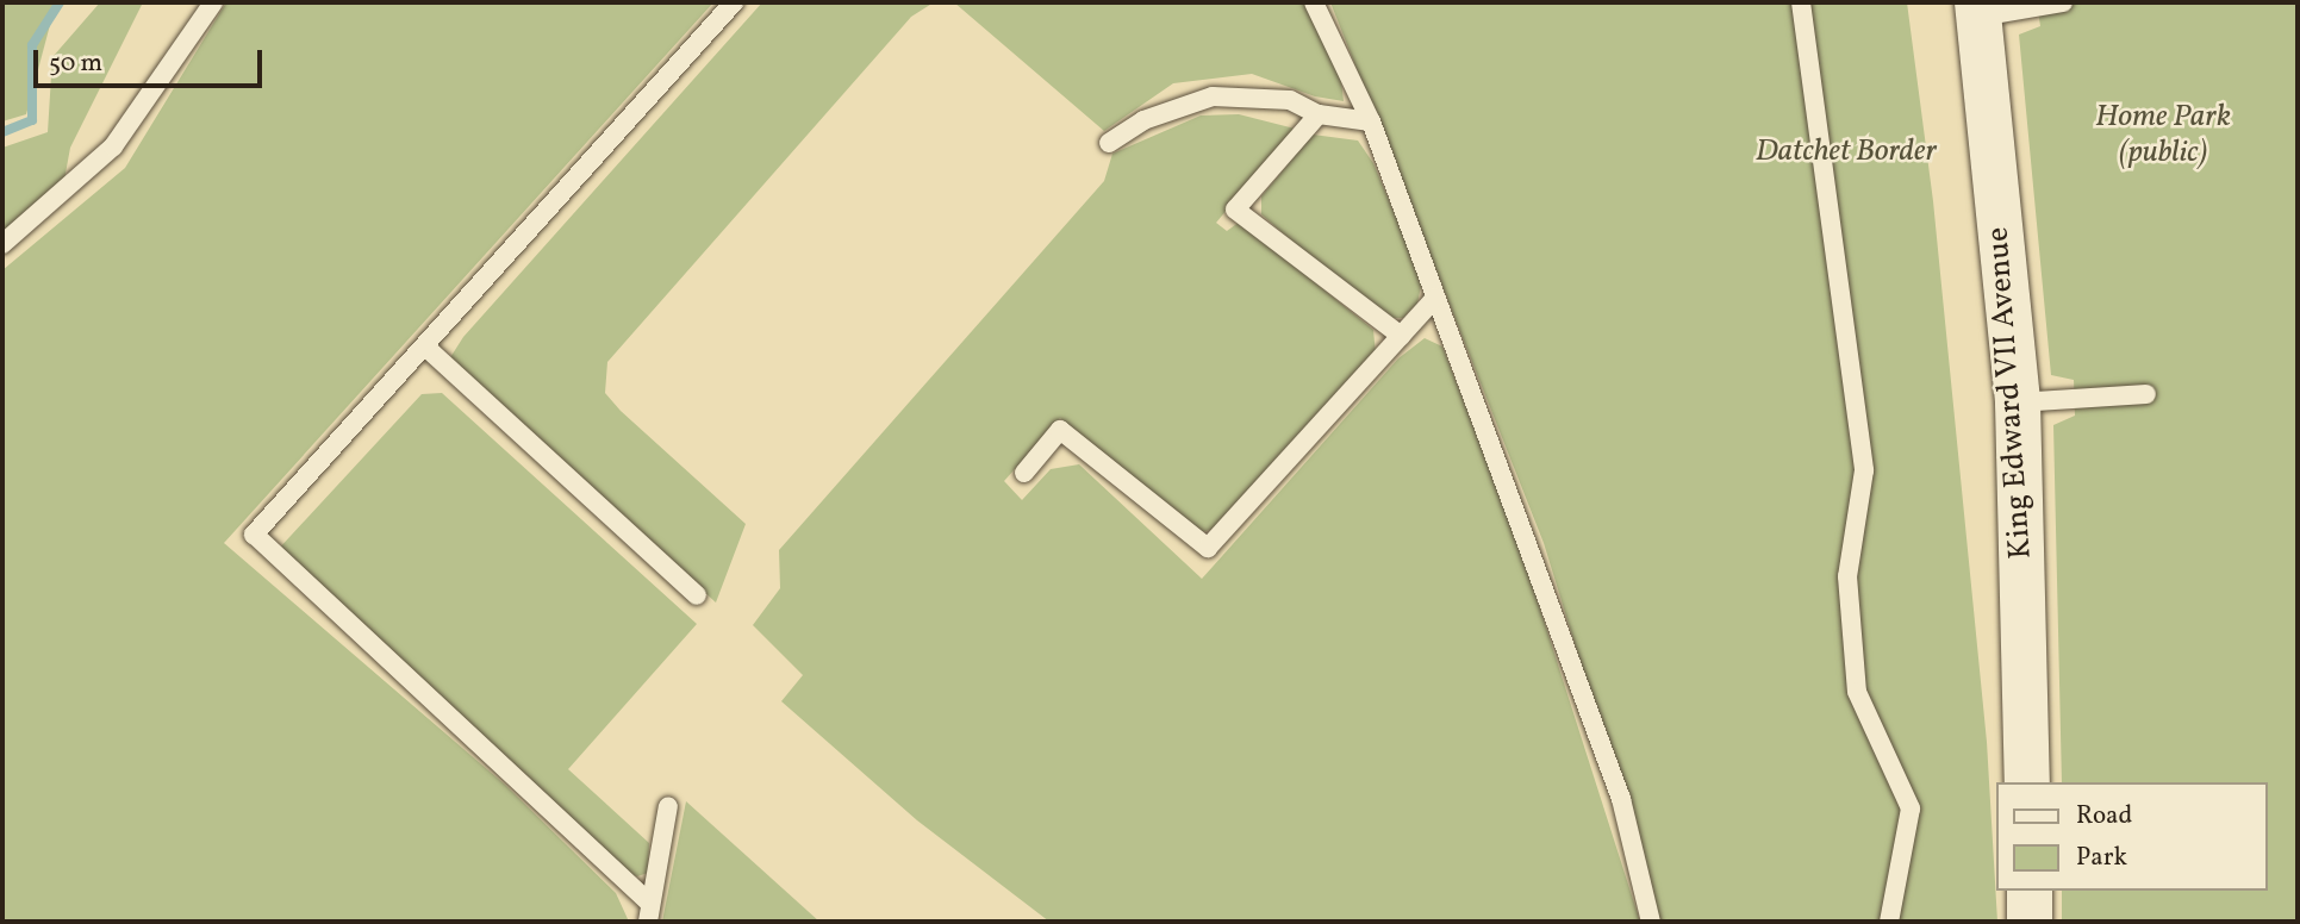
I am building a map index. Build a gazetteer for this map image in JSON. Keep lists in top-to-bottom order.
{
  "streets": {
    "main road": ["King Edward VII Avenue"]
  },
  "parks": ["Home Park (public)", "Datchet Border"],
  "legend": ["Road", "Park"],
  "scale_bar": "50 m"
}
